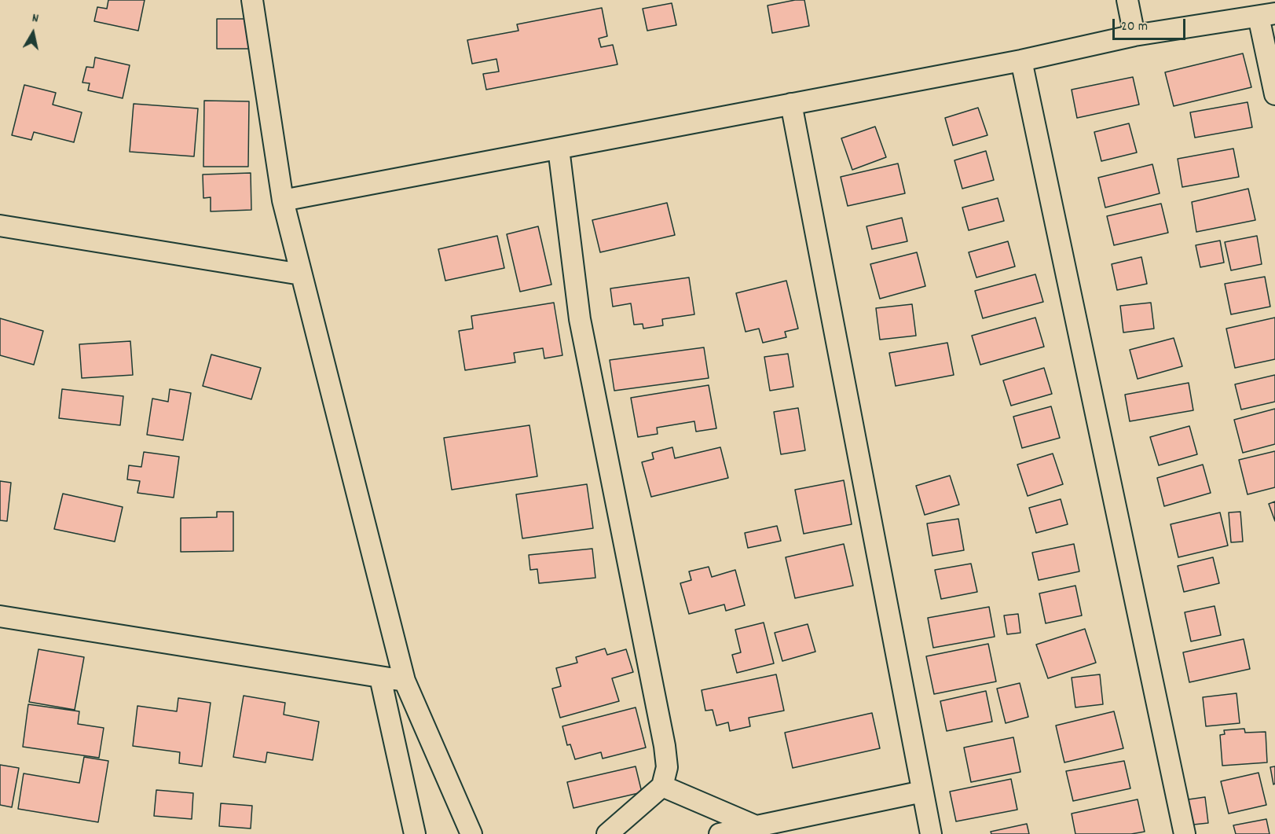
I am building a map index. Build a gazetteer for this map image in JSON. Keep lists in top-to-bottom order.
{
  "scale_bar": "20 m",
  "north": "top"
}
